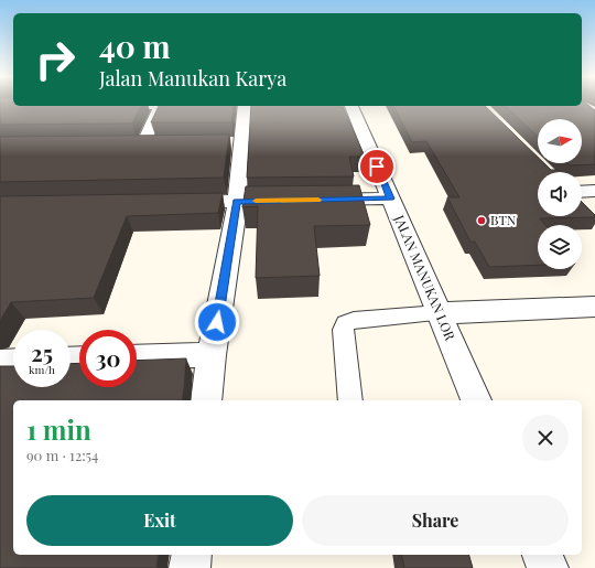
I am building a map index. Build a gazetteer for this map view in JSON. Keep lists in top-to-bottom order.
{
  "streets": {
    "street": ["JALAN MANUKAN LOR"]
  },
  "places": ["BTN"],
  "north": "right",
  "page": {
    "turn": ["40 m", "Jalan Manukan Karya"],
    "speed": "25 km/h",
    "limit": "30",
    "heading": ["1 min", "90 m · 12:54"],
    "buttons": ["Exit", "Share"]
  }
}
